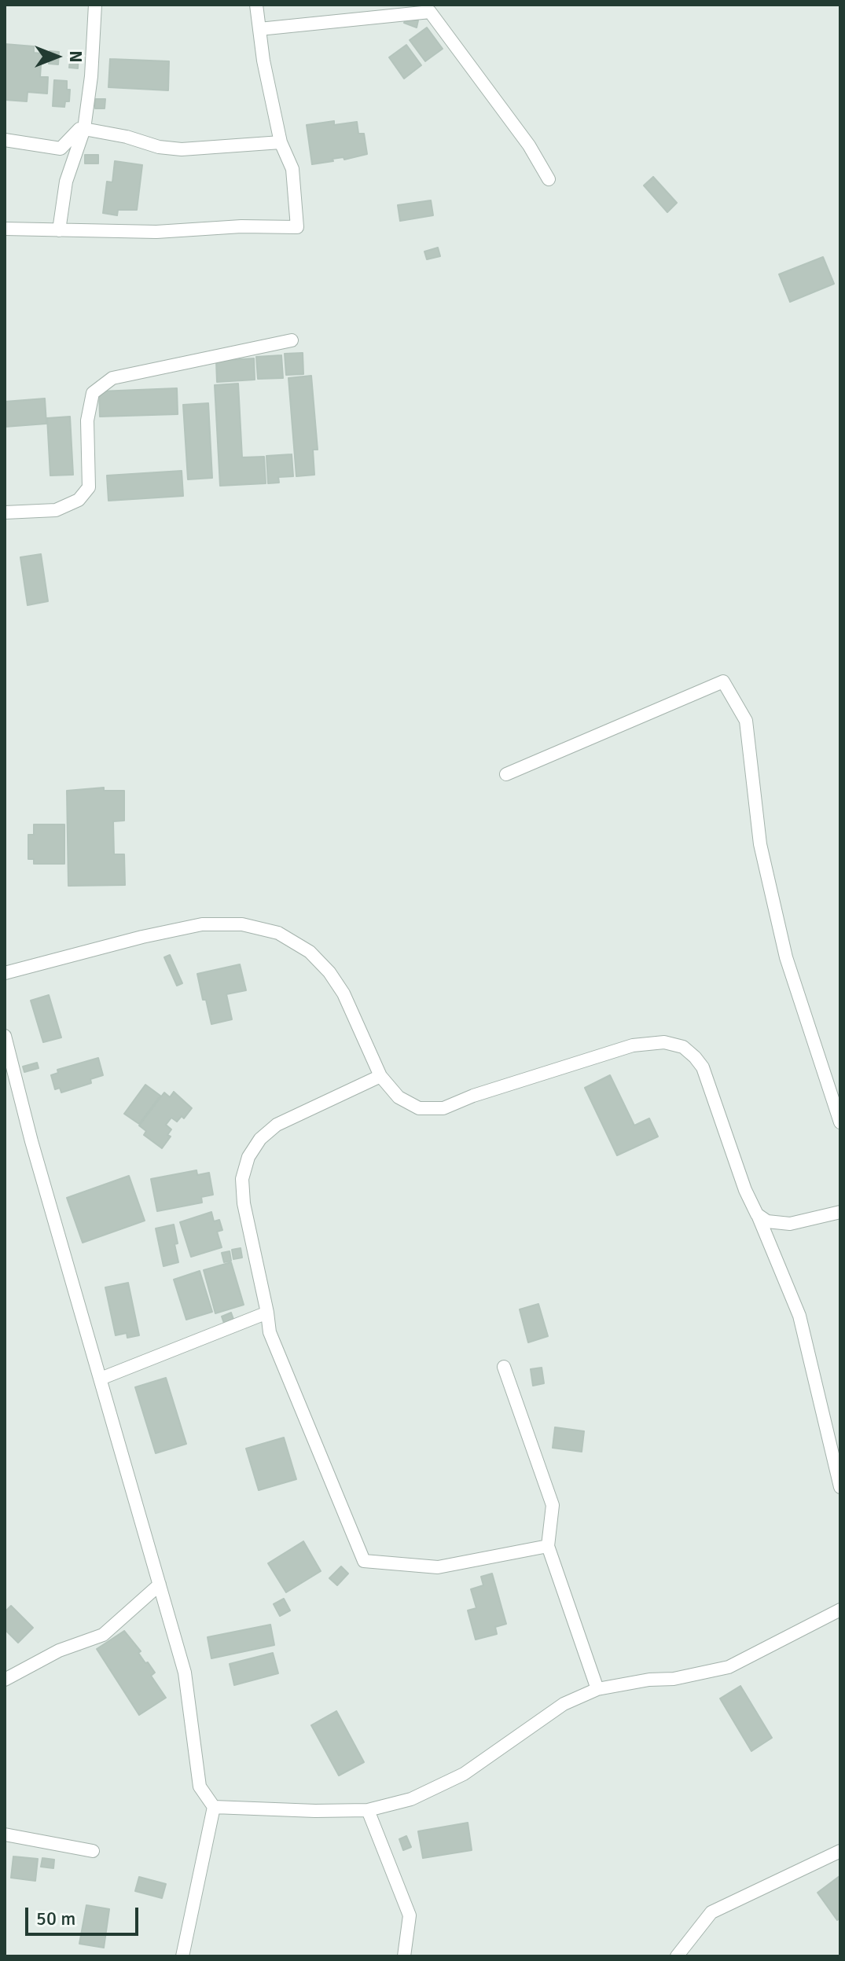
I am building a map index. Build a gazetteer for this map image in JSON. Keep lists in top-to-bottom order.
{
  "scale_bar": "50 m",
  "north": "right"
}
